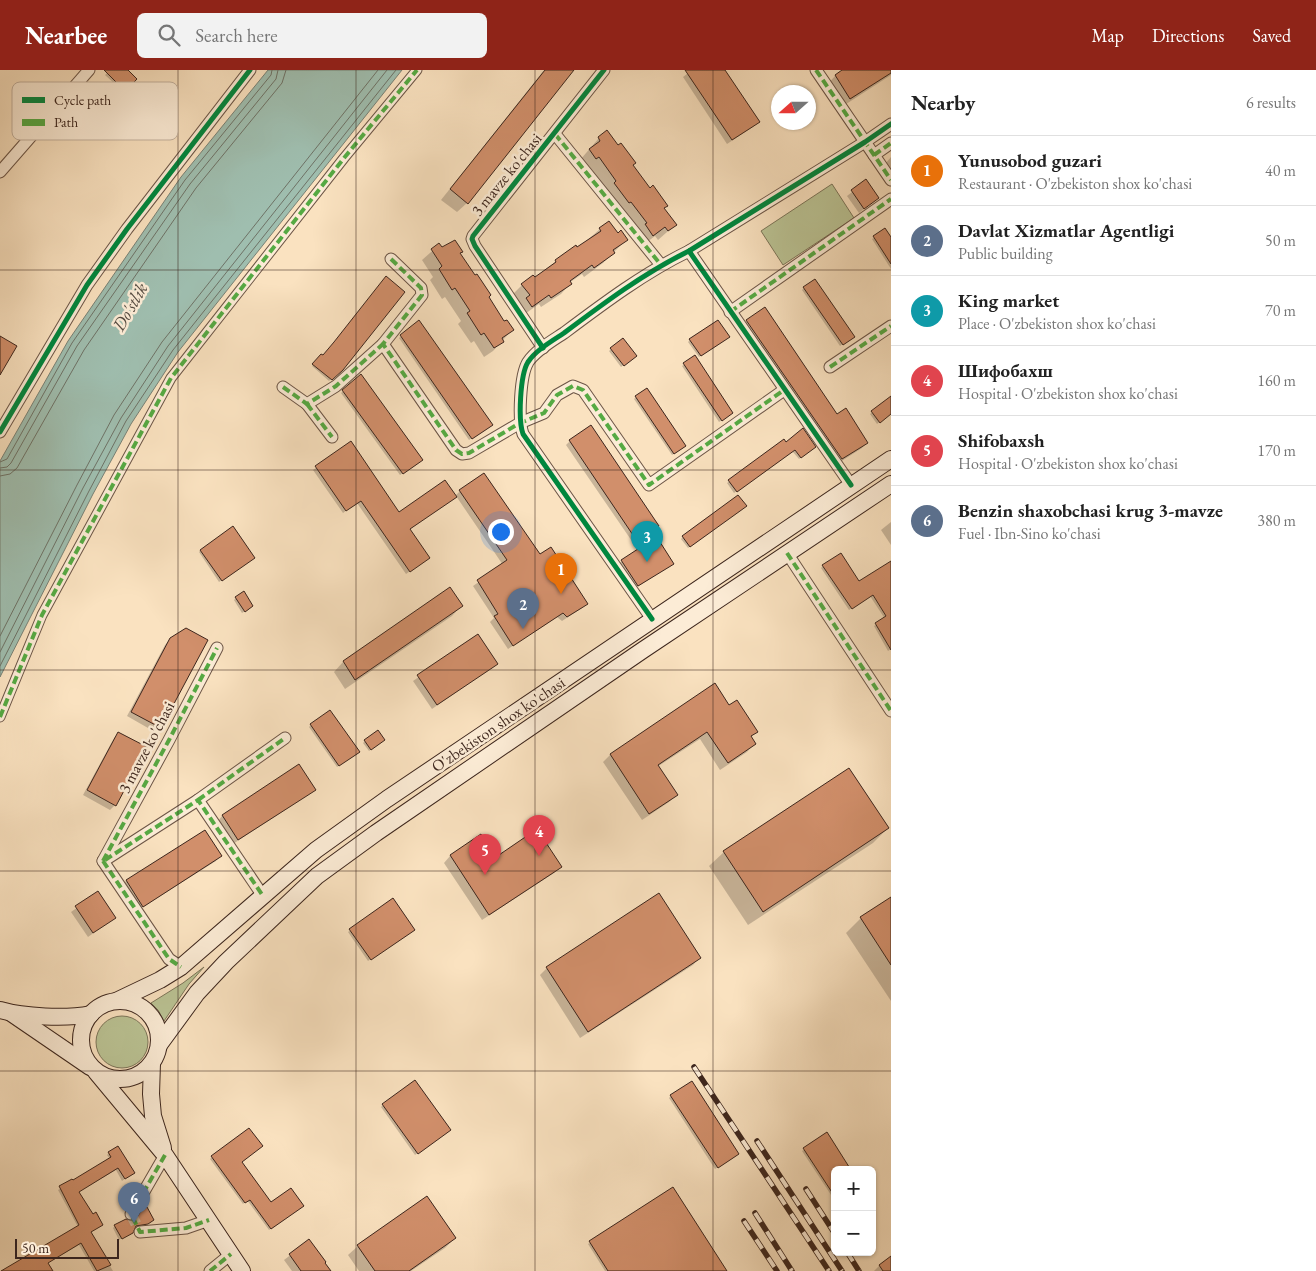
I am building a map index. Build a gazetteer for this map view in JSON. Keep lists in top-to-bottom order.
{
  "streets": {
    "main road": ["O'zbekiston shox ko'chasi"],
    "street": ["3 mavze ko'chasi"]
  },
  "water": ["Do'stlik"],
  "legend": ["Cycle path", "Path"],
  "scale_bar": "50 m",
  "north": "left",
  "page": {
    "header": "Nearbee",
    "search": "Search here",
    "nav": ["Map", "Directions", "Saved"],
    "heading": ["Nearby", "6 results"],
    "list": [
      {
        "mark": "1",
        "name": "Yunusobod guzari",
        "note": "Restaurant · O'zbekiston shox ko'chasi",
        "value": "40 m"
      },
      {
        "mark": "2",
        "name": "Davlat Xizmatlar Agentligi",
        "note": "Public building",
        "value": "50 m"
      },
      {
        "mark": "3",
        "name": "King market",
        "note": "Place · O'zbekiston shox ko'chasi",
        "value": "70 m"
      },
      {
        "mark": "4",
        "name": "Шифобахш",
        "note": "Hospital · O'zbekiston shox ko'chasi",
        "value": "160 m"
      },
      {
        "mark": "5",
        "name": "Shifobaxsh",
        "note": "Hospital · O'zbekiston shox ko'chasi",
        "value": "170 m"
      },
      {
        "mark": "6",
        "name": "Benzin shaxobchasi krug 3-mavze",
        "note": "Fuel · Ibn-Sino ko'chasi",
        "value": "380 m"
      }
    ],
    "pins": [
      "3",
      "1",
      "2",
      "4",
      "5",
      "6"
    ],
    "map_buttons": ["+", "−"],
    "scale": "50 m"
  }
}
